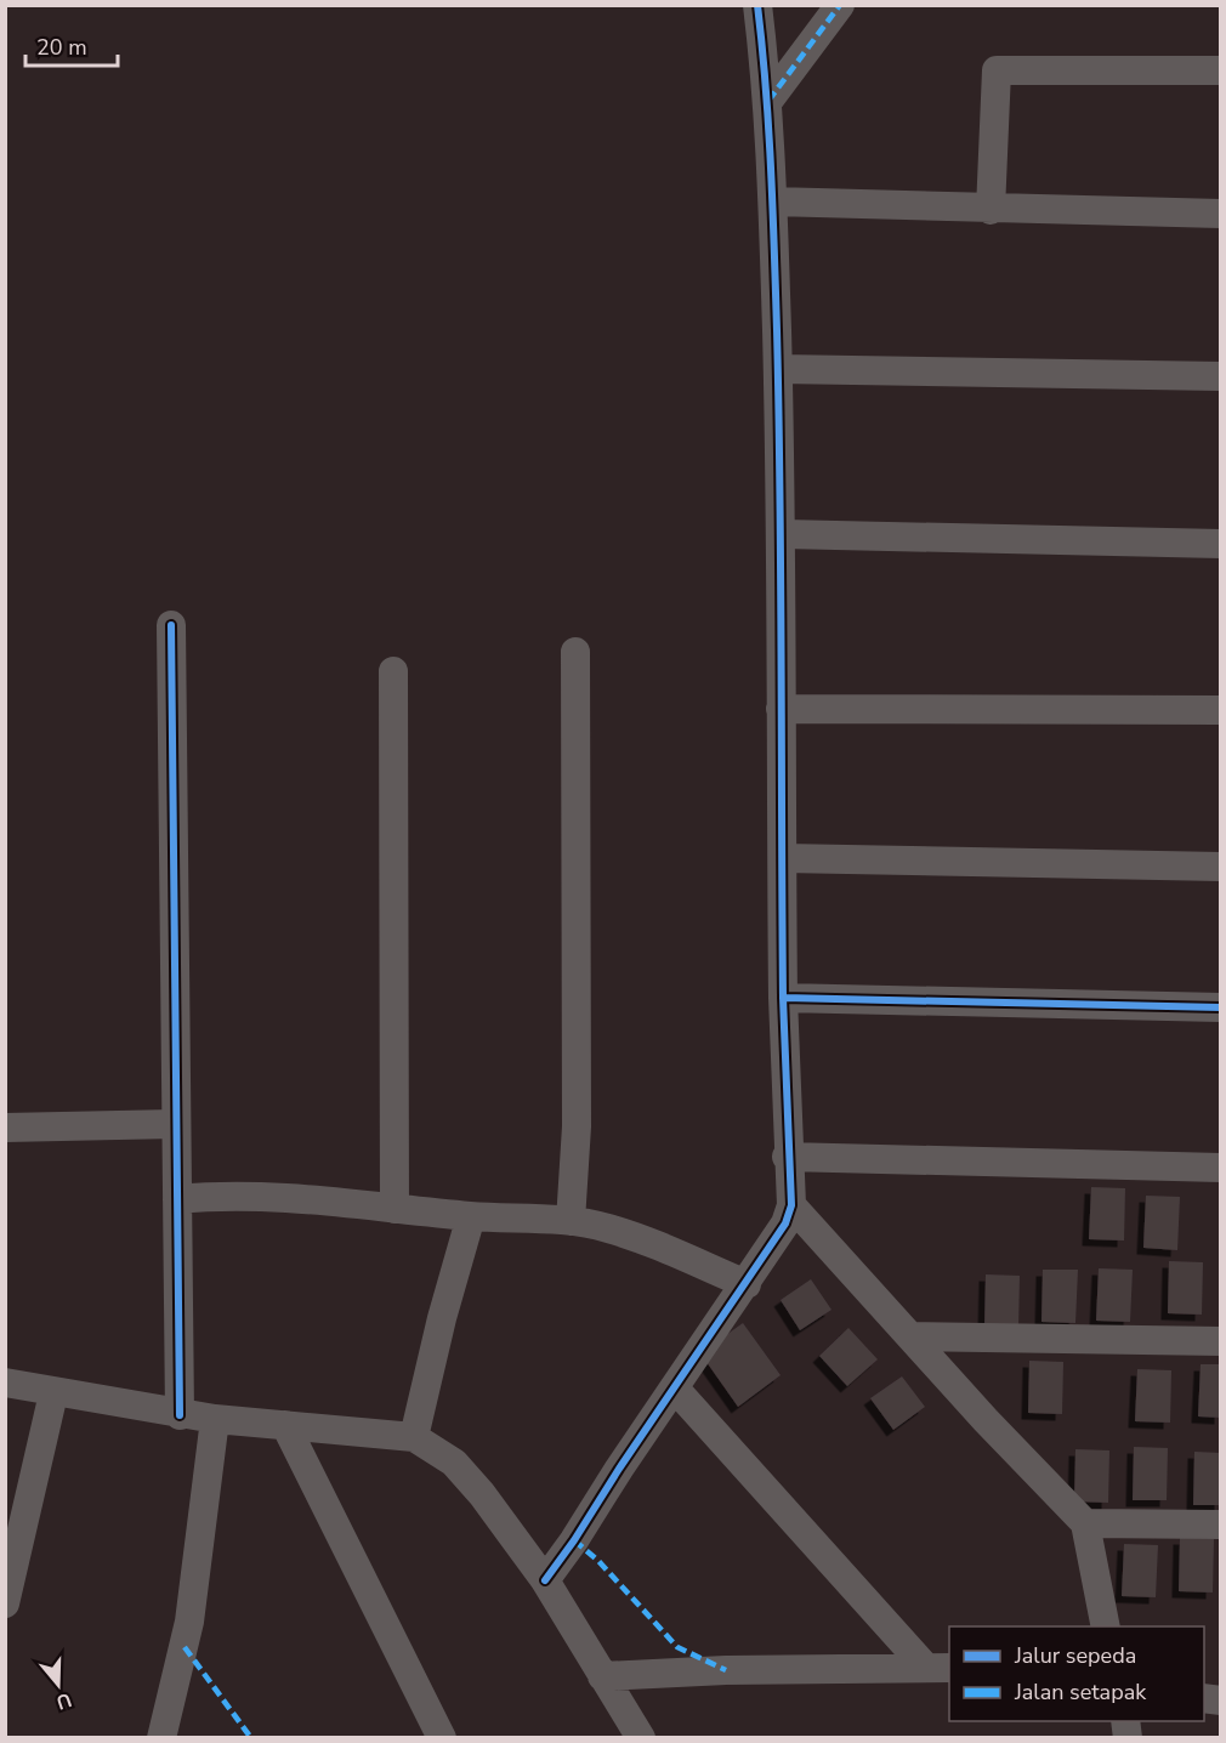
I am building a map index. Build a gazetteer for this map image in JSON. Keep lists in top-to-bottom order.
{
  "legend": ["Jalur sepeda", "Jalan setapak"],
  "scale_bar": "20 m",
  "north": "bottom"
}
